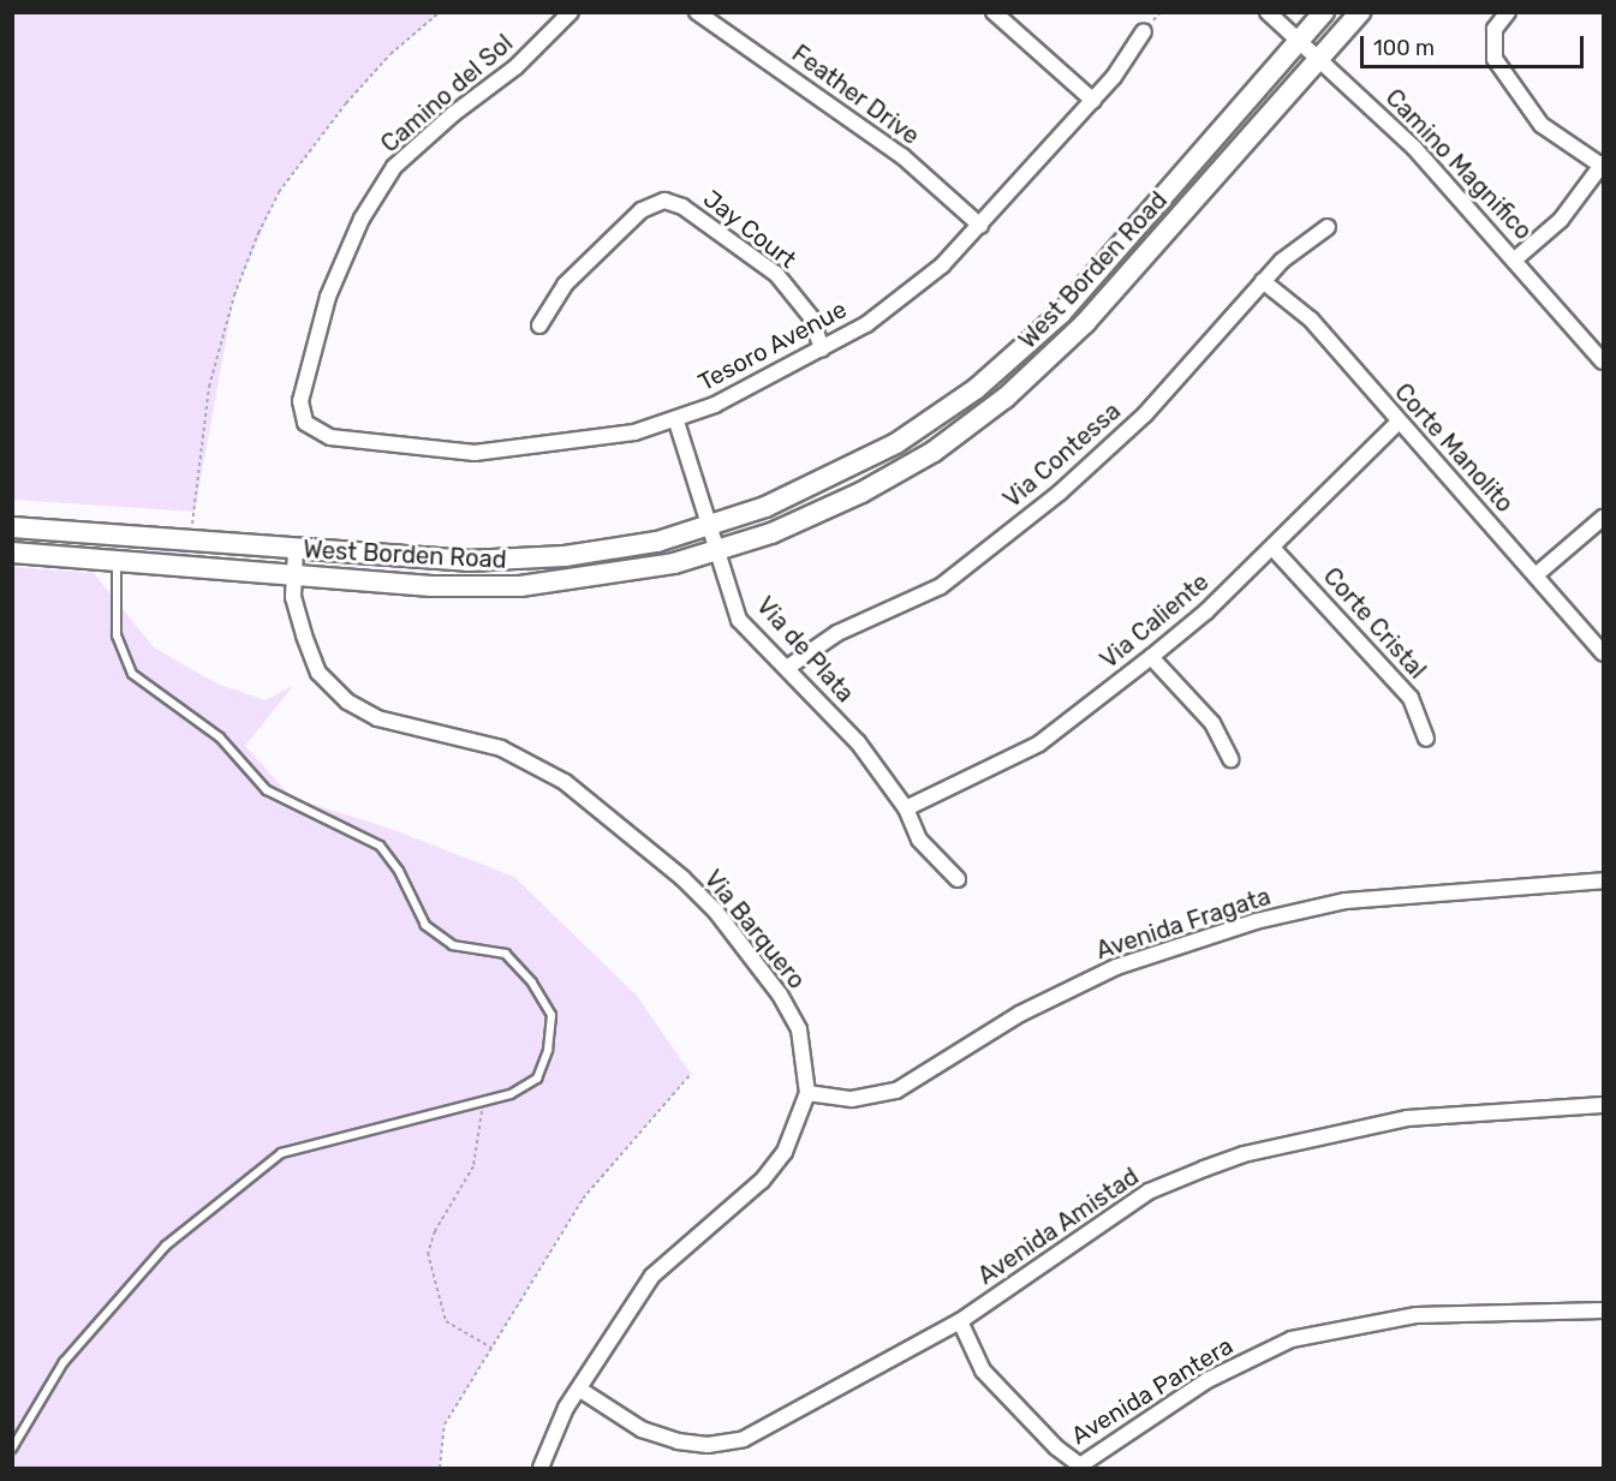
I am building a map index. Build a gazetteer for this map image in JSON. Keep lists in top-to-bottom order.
{
  "streets": {
    "main road": ["West Borden Road"],
    "street": [
      "Camino del Sol",
      "Feather Drive",
      "Camino Magnifico",
      "Jay Court",
      "Tesoro Avenue",
      "Corte Manolito",
      "Via Contessa",
      "Via Caliente",
      "Corte Cristal",
      "Via de Plata",
      "Avenida Fragata",
      "Via Barquero",
      "Avenida Amistad",
      "Avenida Pantera"
    ]
  },
  "crossings": [
    ["Camino del Sol", "Tesoro Avenue"],
    ["Feather Drive", "Tesoro Avenue"],
    ["Camino Magnifico", "West Borden Road"],
    ["Jay Court", "Tesoro Avenue"],
    ["West Borden Road", "Via de Plata"],
    ["West Borden Road", "Via Barquero"],
    ["Tesoro Avenue", "Via de Plata"],
    ["Corte Manolito", "Via Contessa"],
    ["Corte Manolito", "Via Caliente"],
    ["Via Contessa", "Via de Plata"],
    ["Via Caliente", "Corte Cristal"],
    ["Via Caliente", "Via de Plata"],
    ["Avenida Fragata", "Via Barquero"],
    ["Via Barquero", "Avenida Amistad"],
    ["Avenida Amistad", "Avenida Pantera"]
  ],
  "scale_bar": "100 m"
}
